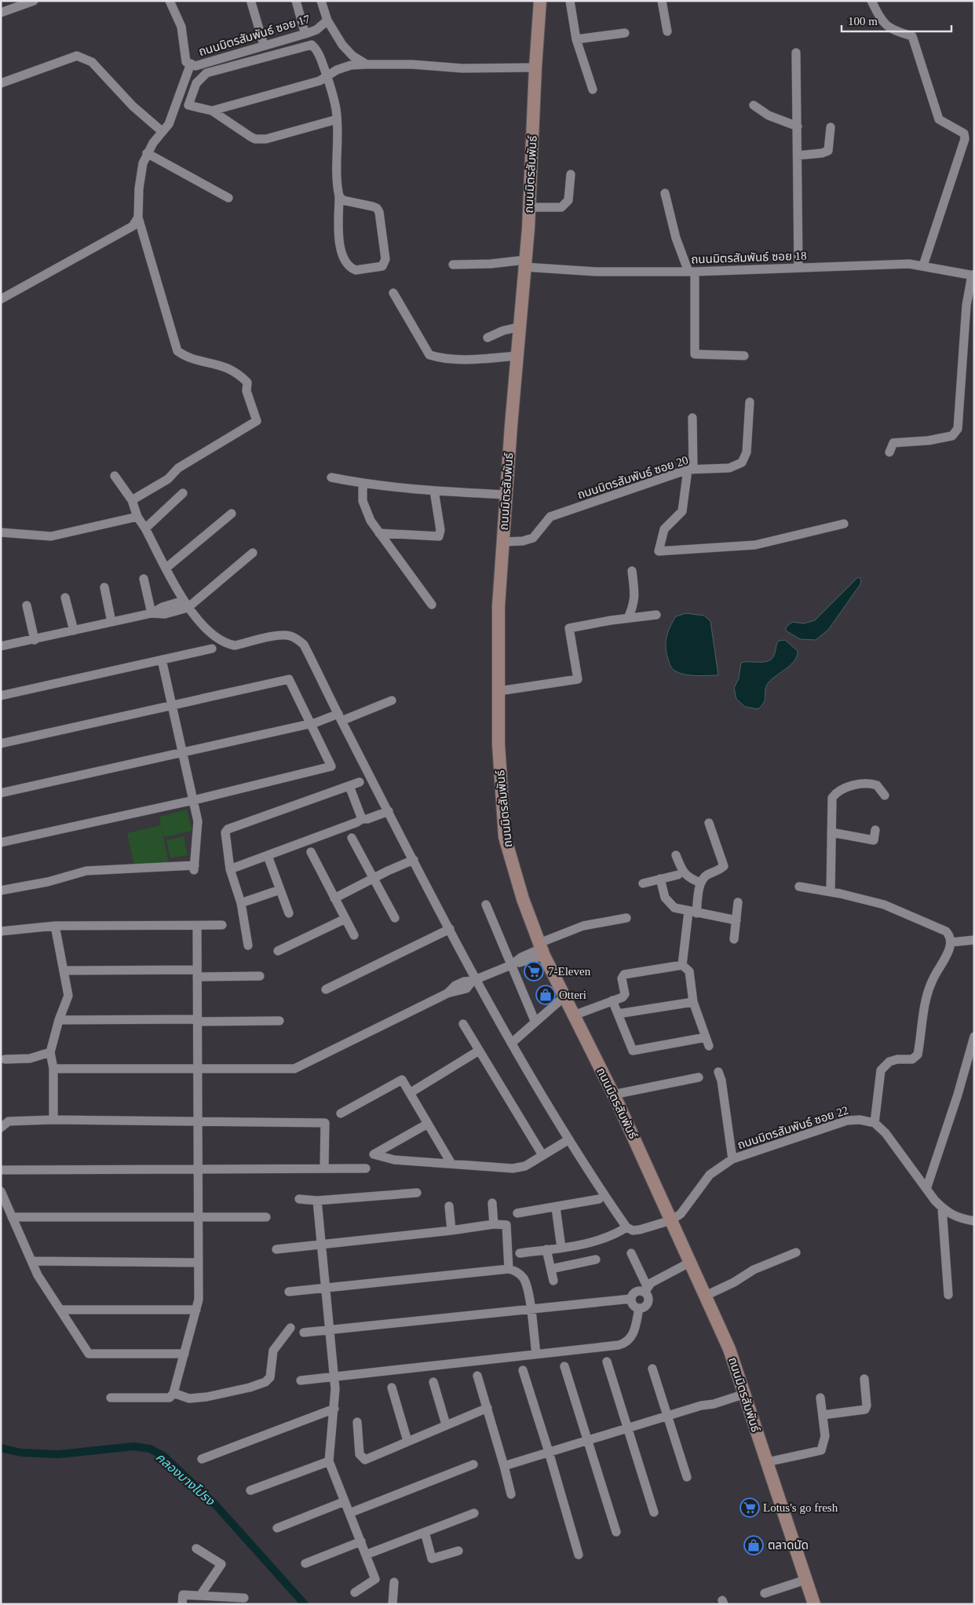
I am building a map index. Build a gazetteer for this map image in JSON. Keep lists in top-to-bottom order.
{
  "streets": {
    "street": [
      "ถนนมิตรสัมพันธ์ ซอย 17",
      "ถนนมิตรสัมพันธ์",
      "ถนนมิตรสัมพันธ์ ซอย 18",
      "ถนนมิตรสัมพันธ์ ซอย 20",
      "ถนนมิตรสัมพันธ์ ซอย 22"
    ]
  },
  "crossings": [
    ["ถนนมิตรสัมพันธ์", "ถนนมิตรสัมพันธ์ ซอย 18"],
    ["ถนนมิตรสัมพันธ์", "ถนนมิตรสัมพันธ์ ซอย 20"],
    ["ถนนมิตรสัมพันธ์", "ถนนมิตรสัมพันธ์ ซอย 22"]
  ],
  "water": ["คลองบางโปรง"],
  "places": {
    "supermarket": ["7-Eleven", "Lotus's go fresh"],
    "shop": ["Otteri", "ตลาดนัด"]
  },
  "scale_bar": "100 m"
}
